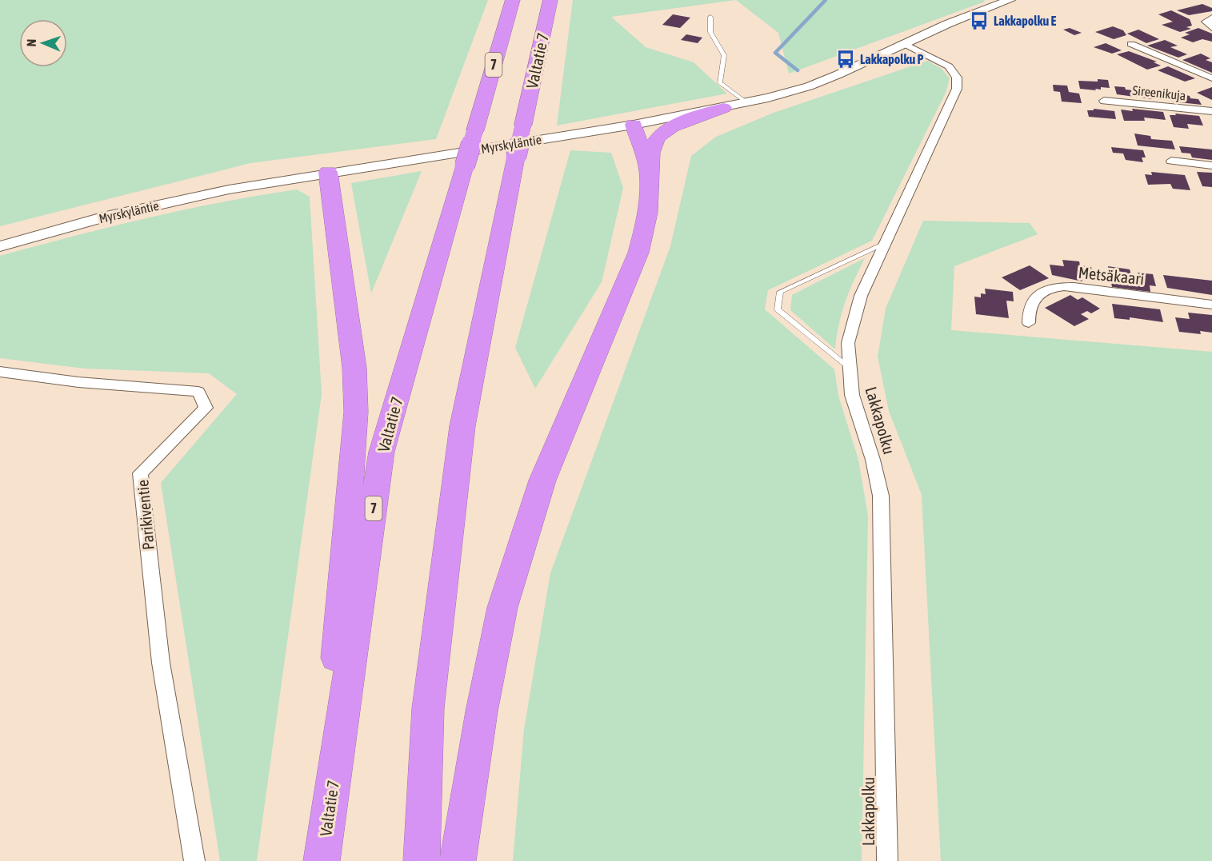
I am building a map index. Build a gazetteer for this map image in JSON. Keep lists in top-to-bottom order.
{
  "streets": {
    "highway": ["Valtatie 7", "7"],
    "street": [
      "Sireenikuja",
      "Myrskyläntie",
      "Metsäkaari",
      "Lakkapolku",
      "Parikiventie"
    ]
  },
  "crossings": [
    ["Myrskyläntie", "Lakkapolku"]
  ],
  "places": {
    "bus stop": ["Lakkapolku E", "Lakkapolku P"]
  },
  "north": "left"
}
